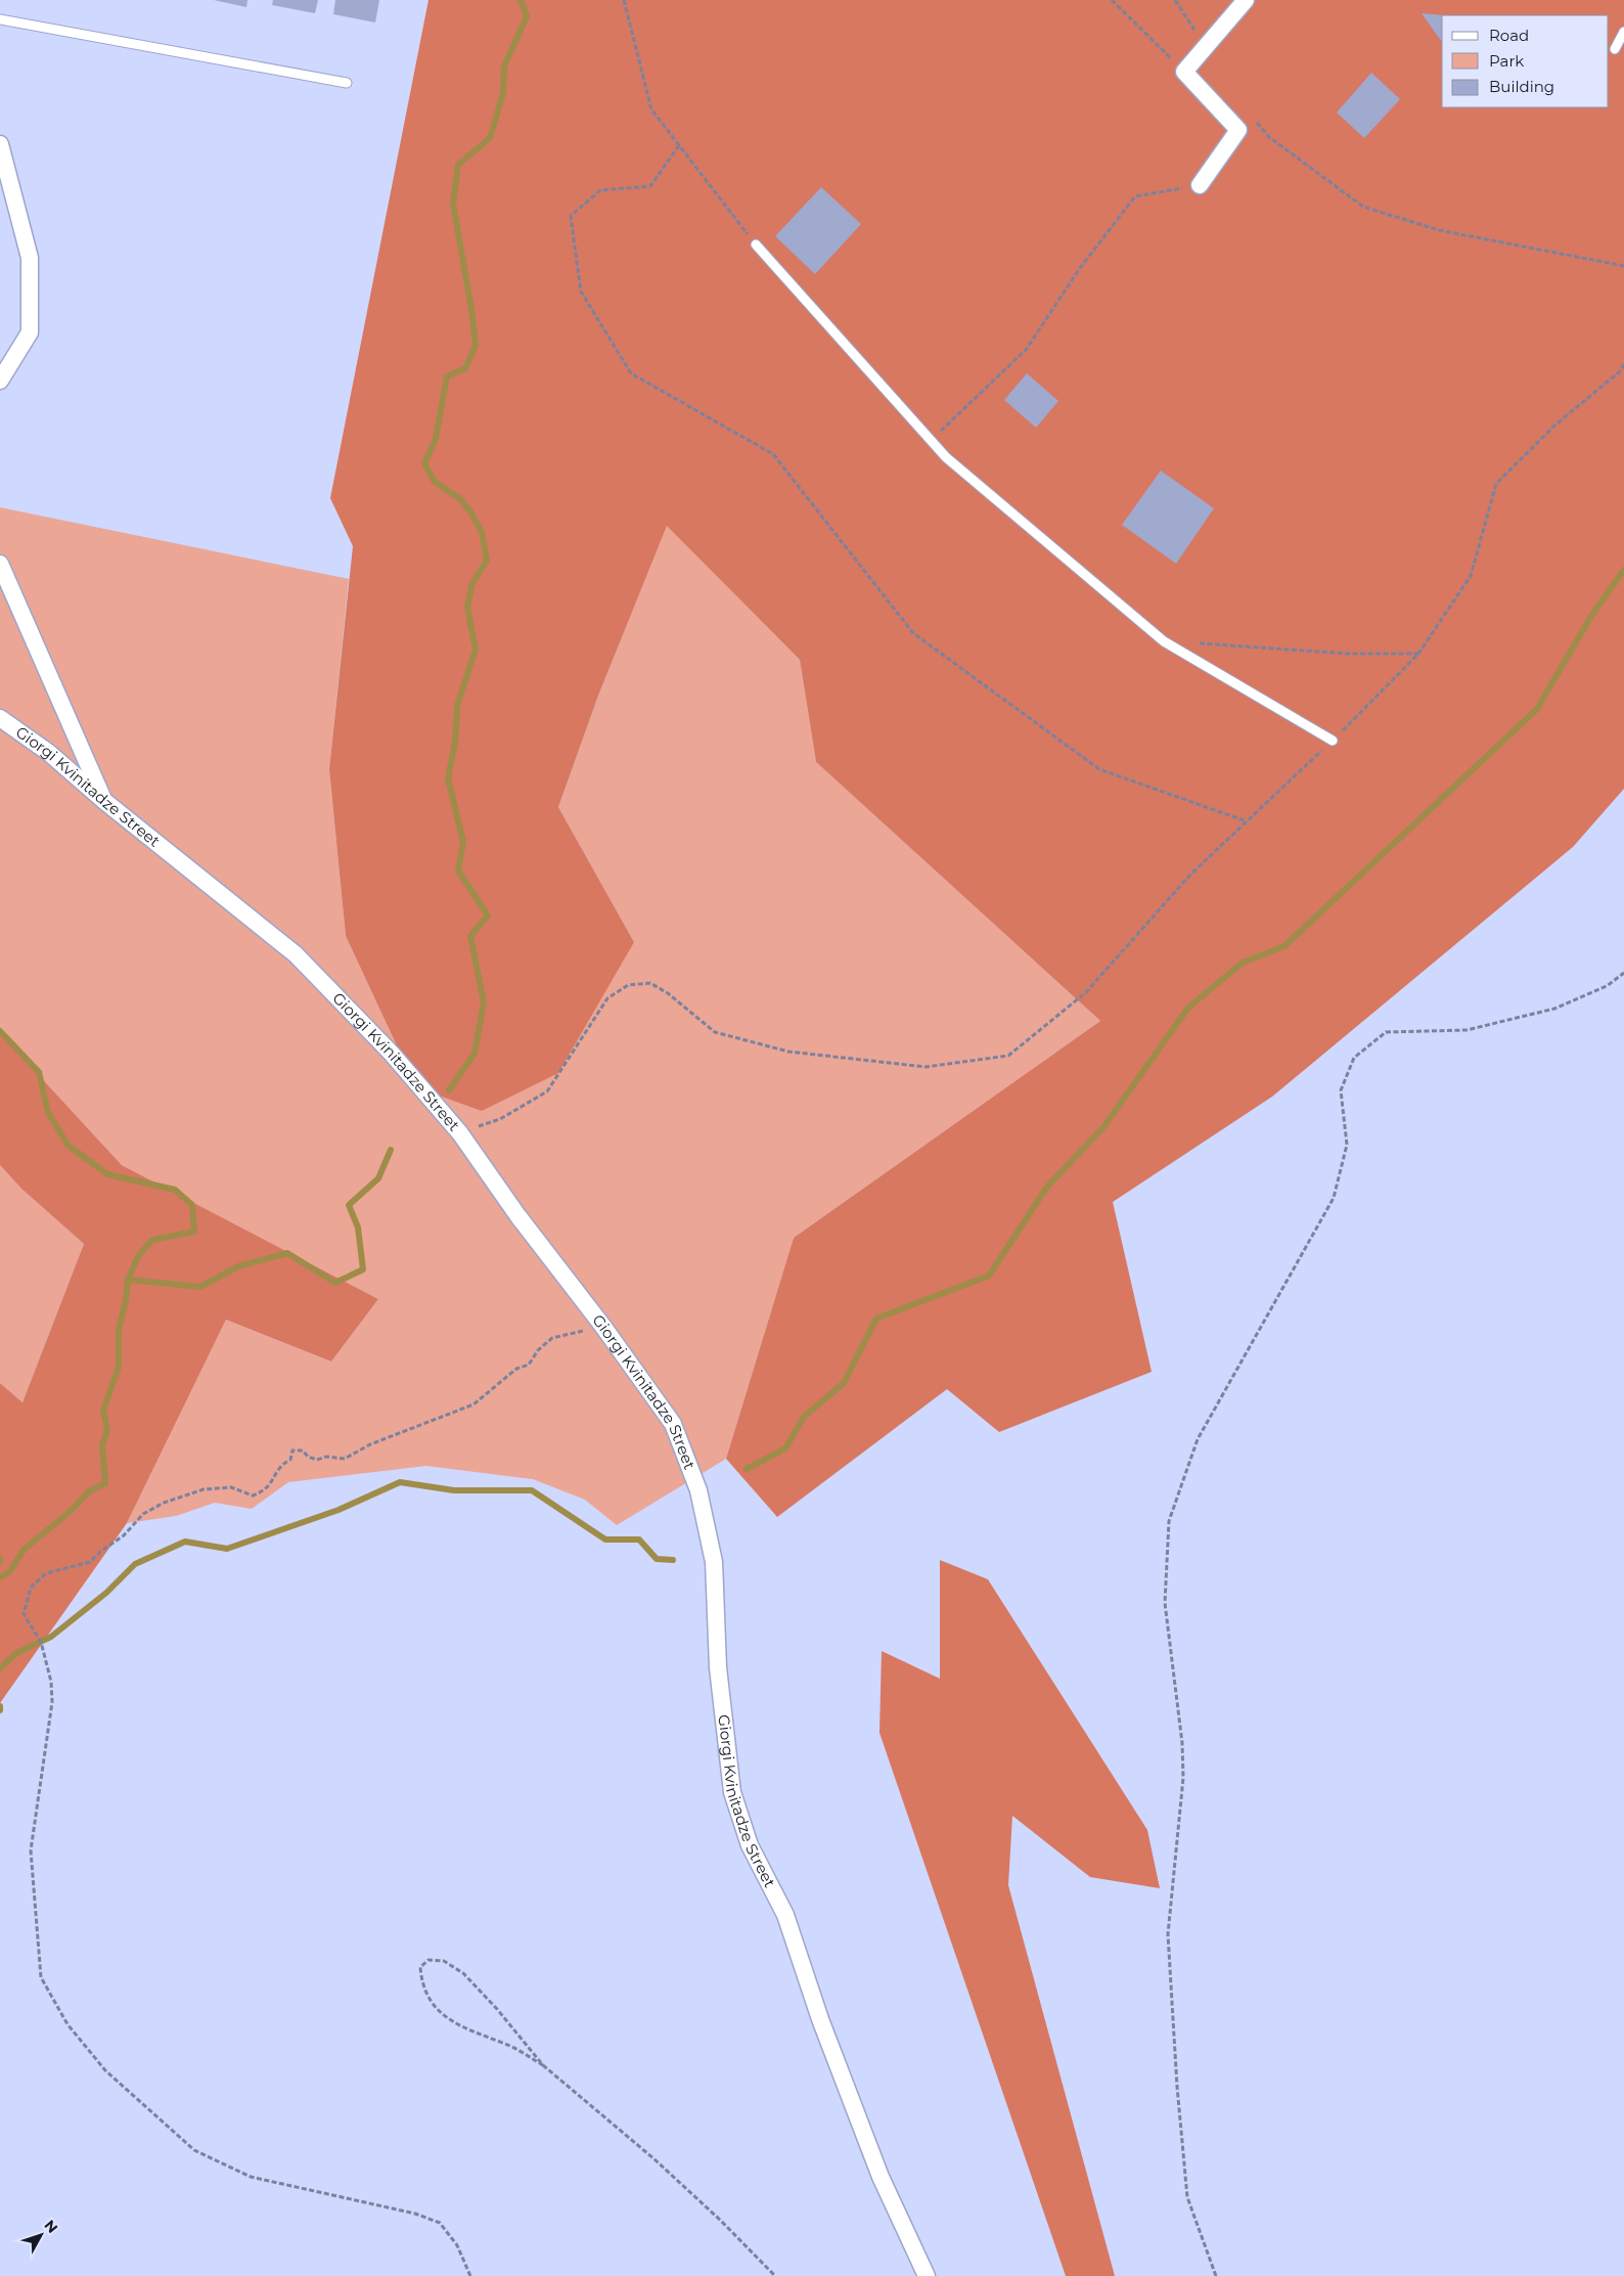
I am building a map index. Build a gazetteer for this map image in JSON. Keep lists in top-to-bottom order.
{
  "streets": {
    "street": ["Giorgi Kvinitadze Street"]
  },
  "legend": ["Road", "Park", "Building"],
  "north": "top right"
}
